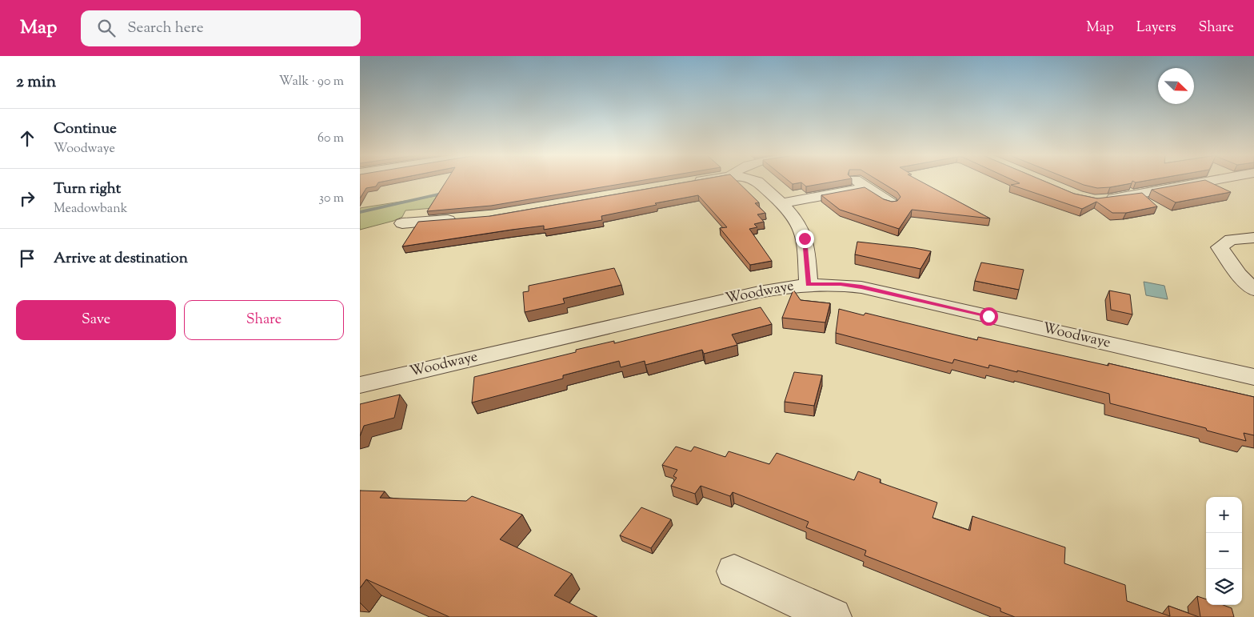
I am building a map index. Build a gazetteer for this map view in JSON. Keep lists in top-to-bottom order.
{
  "streets": {
    "street": ["Woodwaye"]
  },
  "north": "bottom right",
  "page": {
    "header": "Map",
    "search": "Search here",
    "nav": ["Map", "Layers", "Share"],
    "heading": ["2 min", "Walk · 90 m"],
    "list": [
      ["Continue", "Woodwaye", "60 m"],
      ["Turn right", "Meadowbank", "30 m"],
      "Arrive at destination"
    ],
    "buttons": ["Save", "Share"],
    "map_buttons": ["+", "−"]
  }
}
